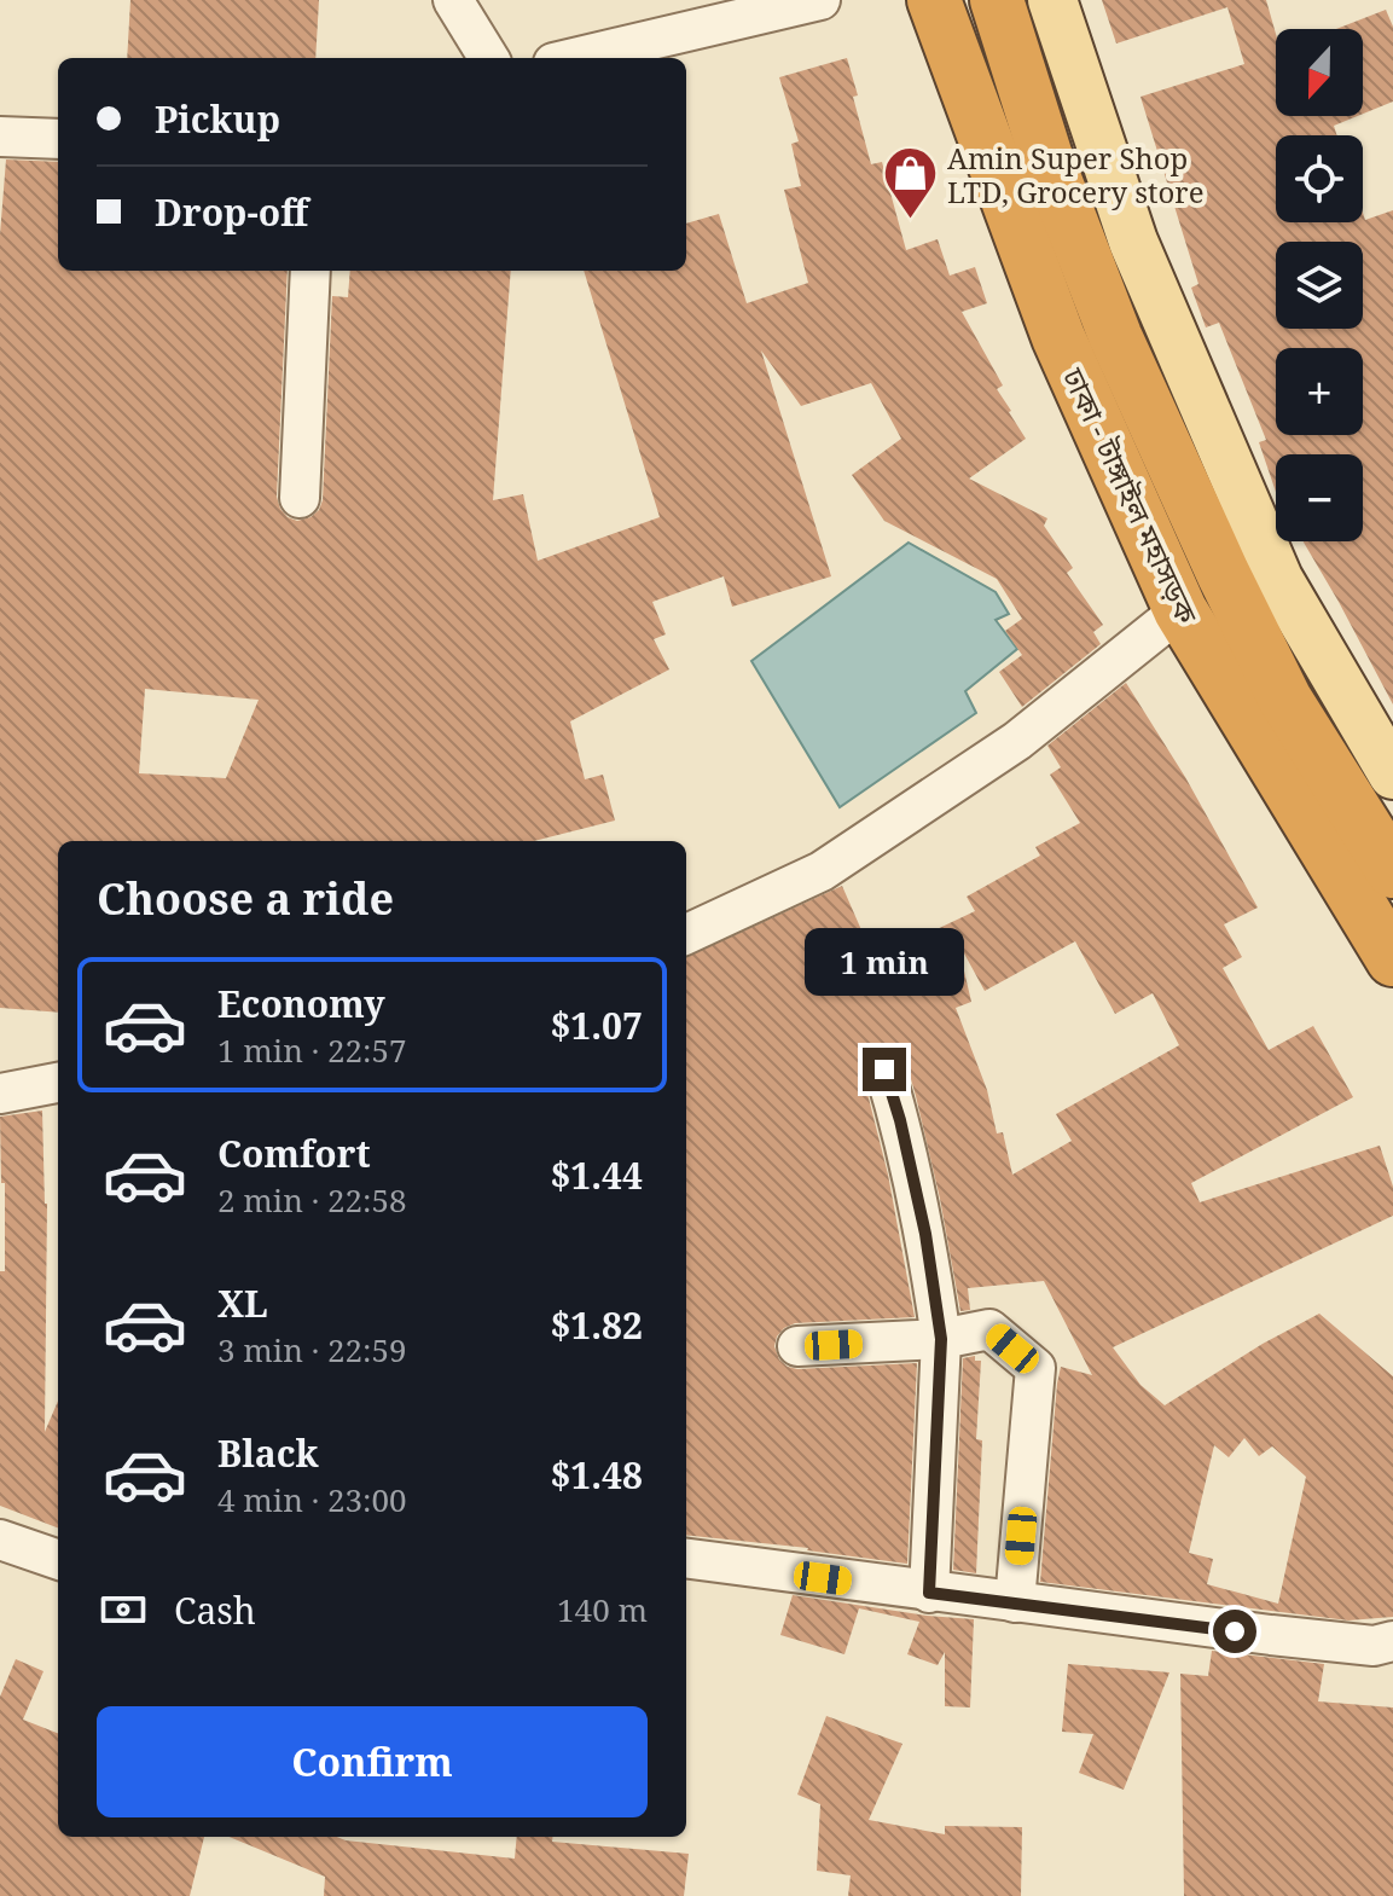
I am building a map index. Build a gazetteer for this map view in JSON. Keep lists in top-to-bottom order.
{
  "streets": {
    "highway": ["ঢাকা - টাঙ্গাইল মহাসড়ক"]
  },
  "places": {
    "shop": ["Amin Super Shop LTD, Grocery store"]
  },
  "north": "bottom",
  "page": {
    "map_buttons": ["+", "−"],
    "banner": ["Pickup", "Drop-off"],
    "heading": "Choose a ride",
    "bubble": "1 min",
    "list": [
      {
        "name": "Economy",
        "note": "1 min · 22:57",
        "value": "$1.07"
      },
      {
        "name": "Comfort",
        "note": "2 min · 22:58",
        "value": "$1.44"
      },
      {
        "name": "XL",
        "note": "3 min · 22:59",
        "value": "$1.82"
      },
      {
        "name": "Black",
        "note": "4 min · 23:00",
        "value": "$1.48"
      }
    ],
    "pay": ["Cash", "140 m"],
    "buttons": "Confirm"
  }
}
